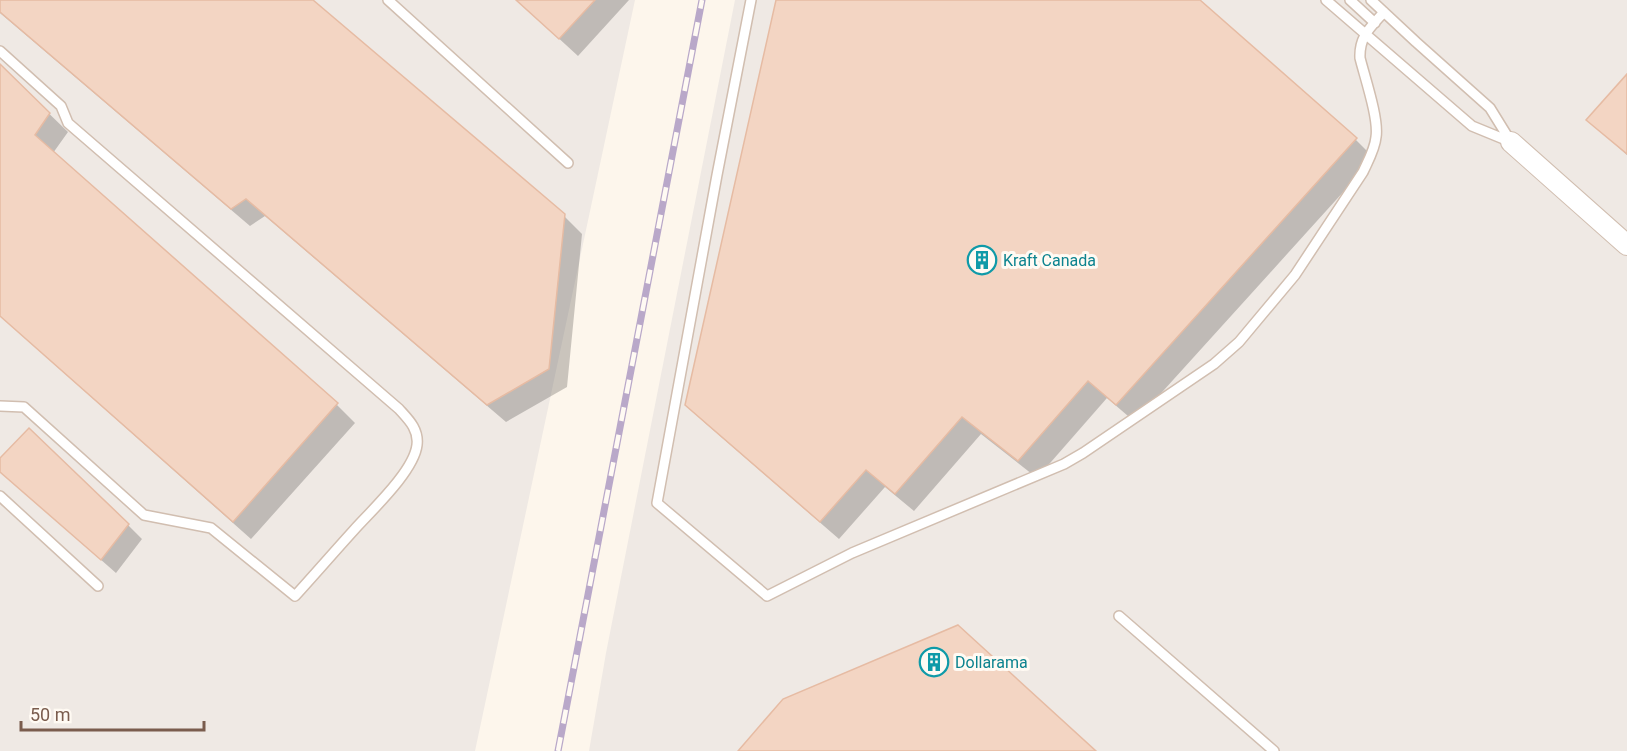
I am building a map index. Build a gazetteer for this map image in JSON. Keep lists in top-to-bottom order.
{
  "places": {
    "building": ["Kraft Canada", "Dollarama"]
  },
  "scale_bar": "50 m"
}
